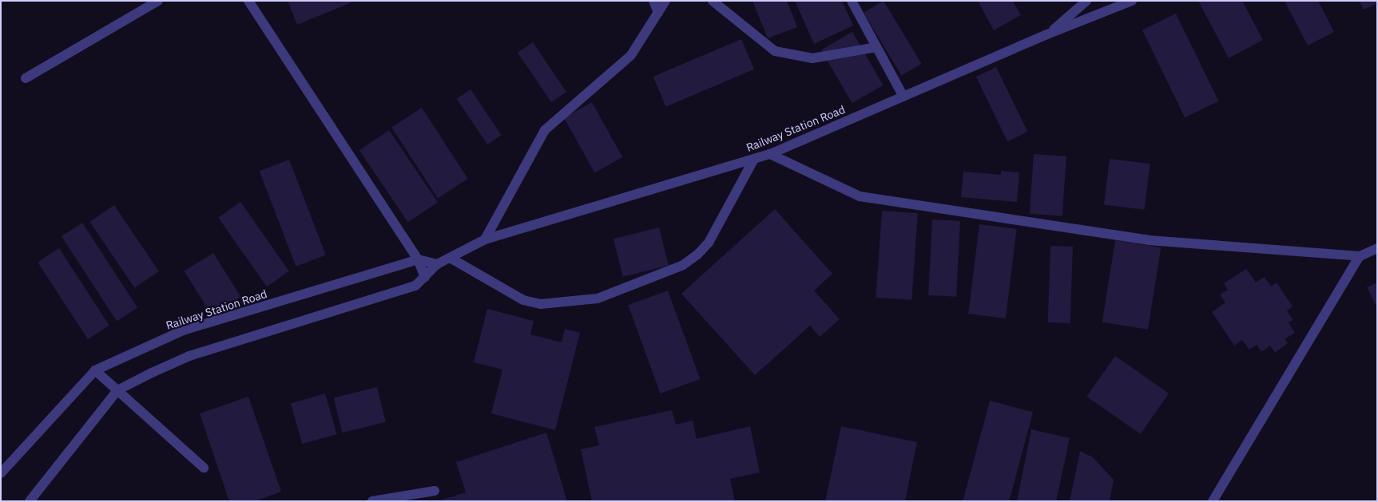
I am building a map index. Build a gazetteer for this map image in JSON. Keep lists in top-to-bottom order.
{
  "streets": {
    "street": ["Railway Station Road"]
  }
}
